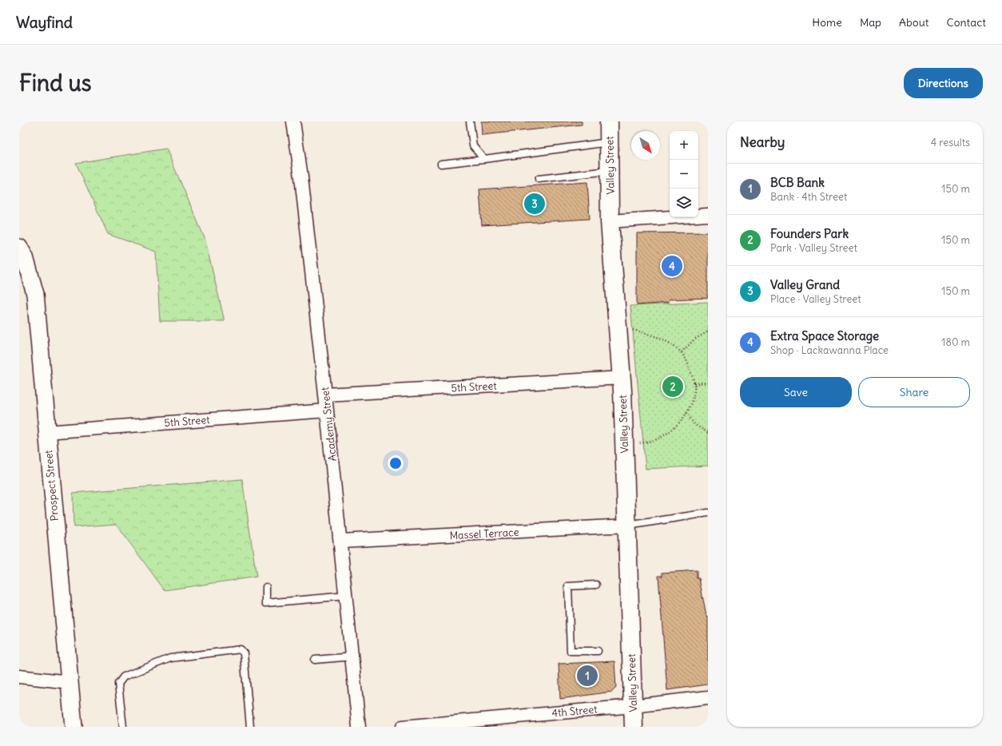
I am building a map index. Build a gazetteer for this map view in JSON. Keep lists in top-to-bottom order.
{
  "streets": {
    "main road": ["Valley Street"],
    "street": [
      "5th Street",
      "Academy Street",
      "Prospect Street",
      "Massel Terrace",
      "4th Street"
    ]
  },
  "crossings": [
    ["Valley Street", "5th Street"],
    ["Valley Street", "Massel Terrace"],
    ["Valley Street", "4th Street"],
    ["5th Street", "Academy Street"],
    ["5th Street", "Prospect Street"],
    ["Academy Street", "Massel Terrace"]
  ],
  "north": "bottom right",
  "page": {
    "header": "Wayfind",
    "nav": [
      "Home",
      "Map",
      "About",
      "Contact"
    ],
    "buttons": [
      "Directions",
      ["Save", "Share"]
    ],
    "title": "Find us",
    "heading": ["Nearby", "4 results"],
    "map_buttons": ["+", "−"],
    "list": [
      {
        "mark": "1",
        "name": "BCB Bank",
        "note": "Bank · 4th Street",
        "value": "150 m"
      },
      {
        "mark": "2",
        "name": "Founders Park",
        "note": "Park · Valley Street",
        "value": "150 m"
      },
      {
        "mark": "3",
        "name": "Valley Grand",
        "note": "Place · Valley Street",
        "value": "150 m"
      },
      {
        "mark": "4",
        "name": "Extra Space Storage",
        "note": "Shop · Lackawanna Place",
        "value": "180 m"
      }
    ],
    "pins": [
      "3",
      "4",
      "2",
      "1"
    ]
  }
}
